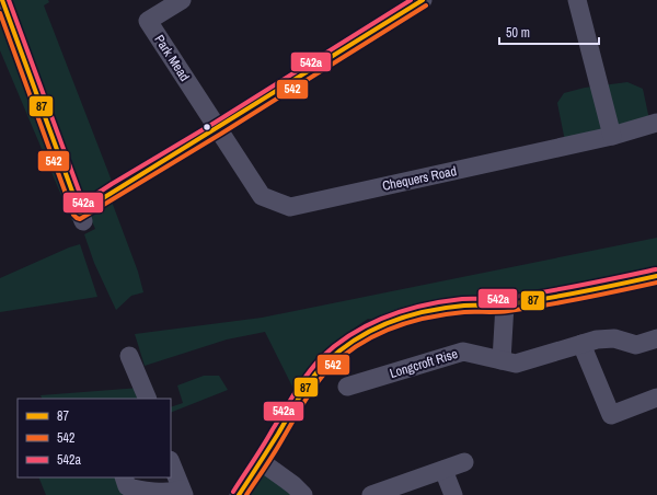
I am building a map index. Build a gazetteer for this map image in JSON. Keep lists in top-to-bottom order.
{
  "streets": {
    "street": ["Park Mead", "Chequers Road", "Longcroft Rise"]
  },
  "crossings": [
    ["Park Mead", "Chequers Road"]
  ],
  "lines": ["transit line 87", "transit line 542a", "transit line 542"],
  "legend": ["87", "542", "542a"],
  "scale_bar": "50 m"
}
